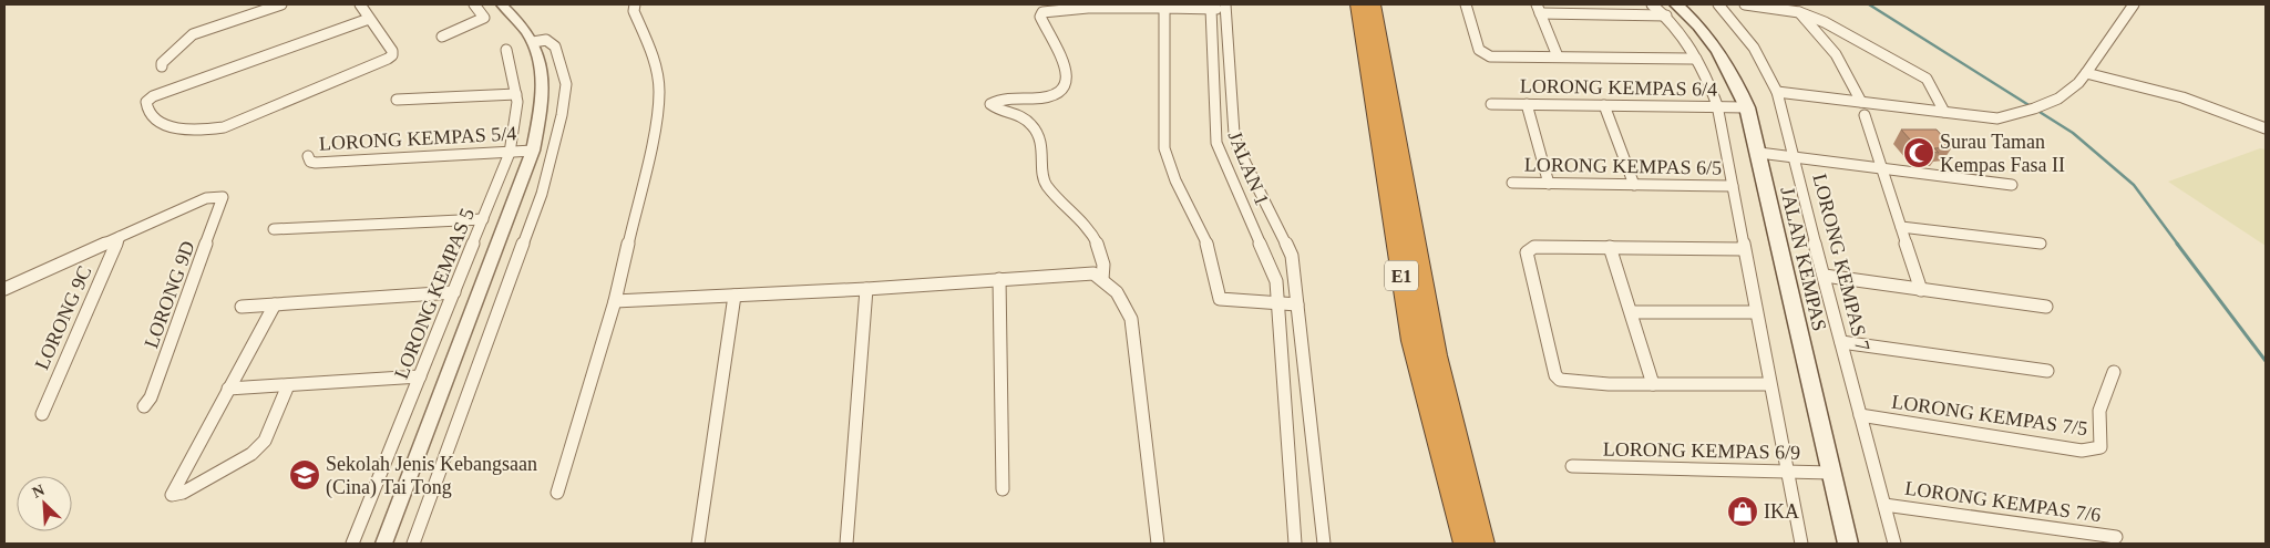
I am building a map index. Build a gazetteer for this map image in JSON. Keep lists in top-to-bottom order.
{
  "streets": {
    "highway": ["E1"],
    "main road": ["JALAN KEMPAS"],
    "street": [
      "LORONG KEMPAS 6/4",
      "LORONG KEMPAS 5/4",
      "LORONG KEMPAS 6/5",
      "JALAN 1",
      "LORONG KEMPAS 7",
      "LORONG KEMPAS 5",
      "LORONG 9D",
      "LORONG 9C",
      "LORONG KEMPAS 7/5",
      "LORONG KEMPAS 6/9",
      "LORONG KEMPAS 7/6"
    ]
  },
  "crossings": [
    ["LORONG KEMPAS 6/4", "JALAN KEMPAS"],
    ["LORONG KEMPAS 5/4", "LORONG KEMPAS 5"],
    ["JALAN KEMPAS", "LORONG KEMPAS 6/9"],
    ["LORONG KEMPAS 7", "LORONG KEMPAS 7/5"],
    ["LORONG KEMPAS 7", "LORONG KEMPAS 7/6"],
    ["LORONG 9D", "LORONG 9C"]
  ],
  "places": {
    "mosque": ["Surau Taman Kempas Fasa II"],
    "school or university": ["Sekolah Jenis Kebangsaan (Cina) Tai Tong"],
    "shop": ["IKA"]
  },
  "north": "top left"
}
